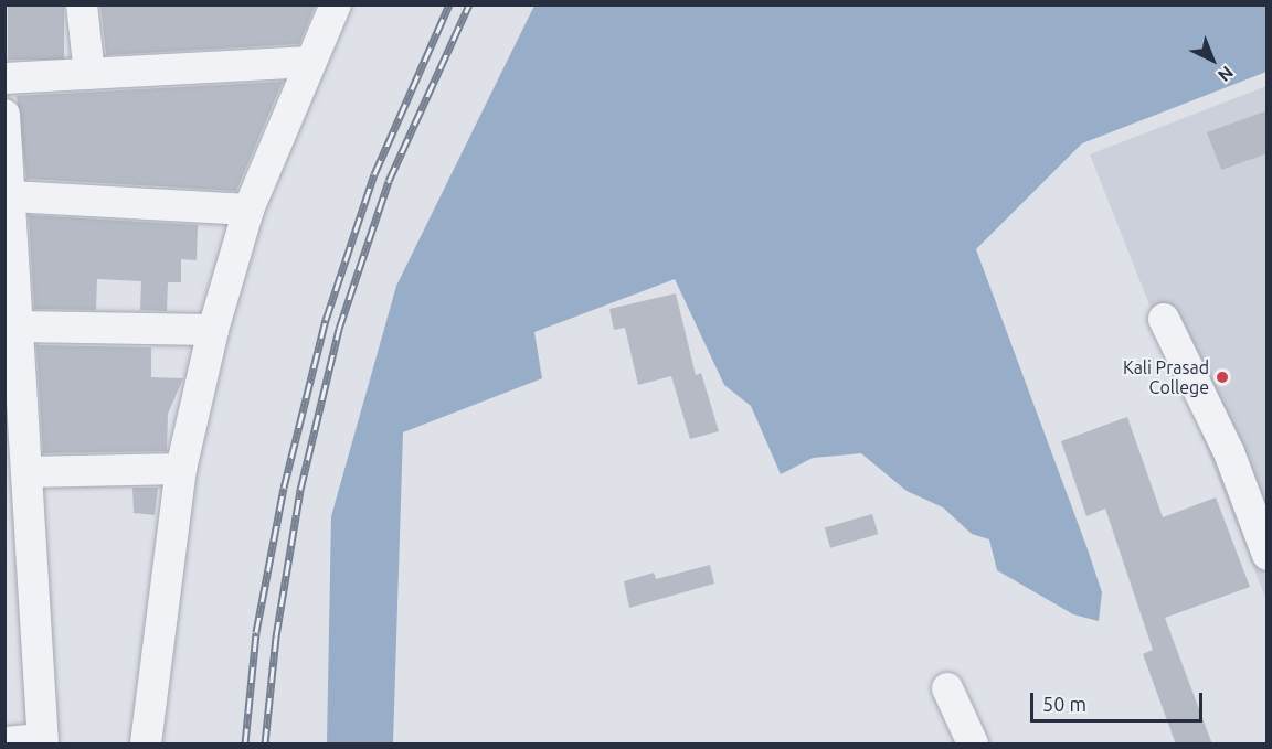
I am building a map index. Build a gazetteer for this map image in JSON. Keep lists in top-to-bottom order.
{
  "places": ["Kali Prasad College"],
  "scale_bar": "50 m",
  "north": "bottom right"
}
